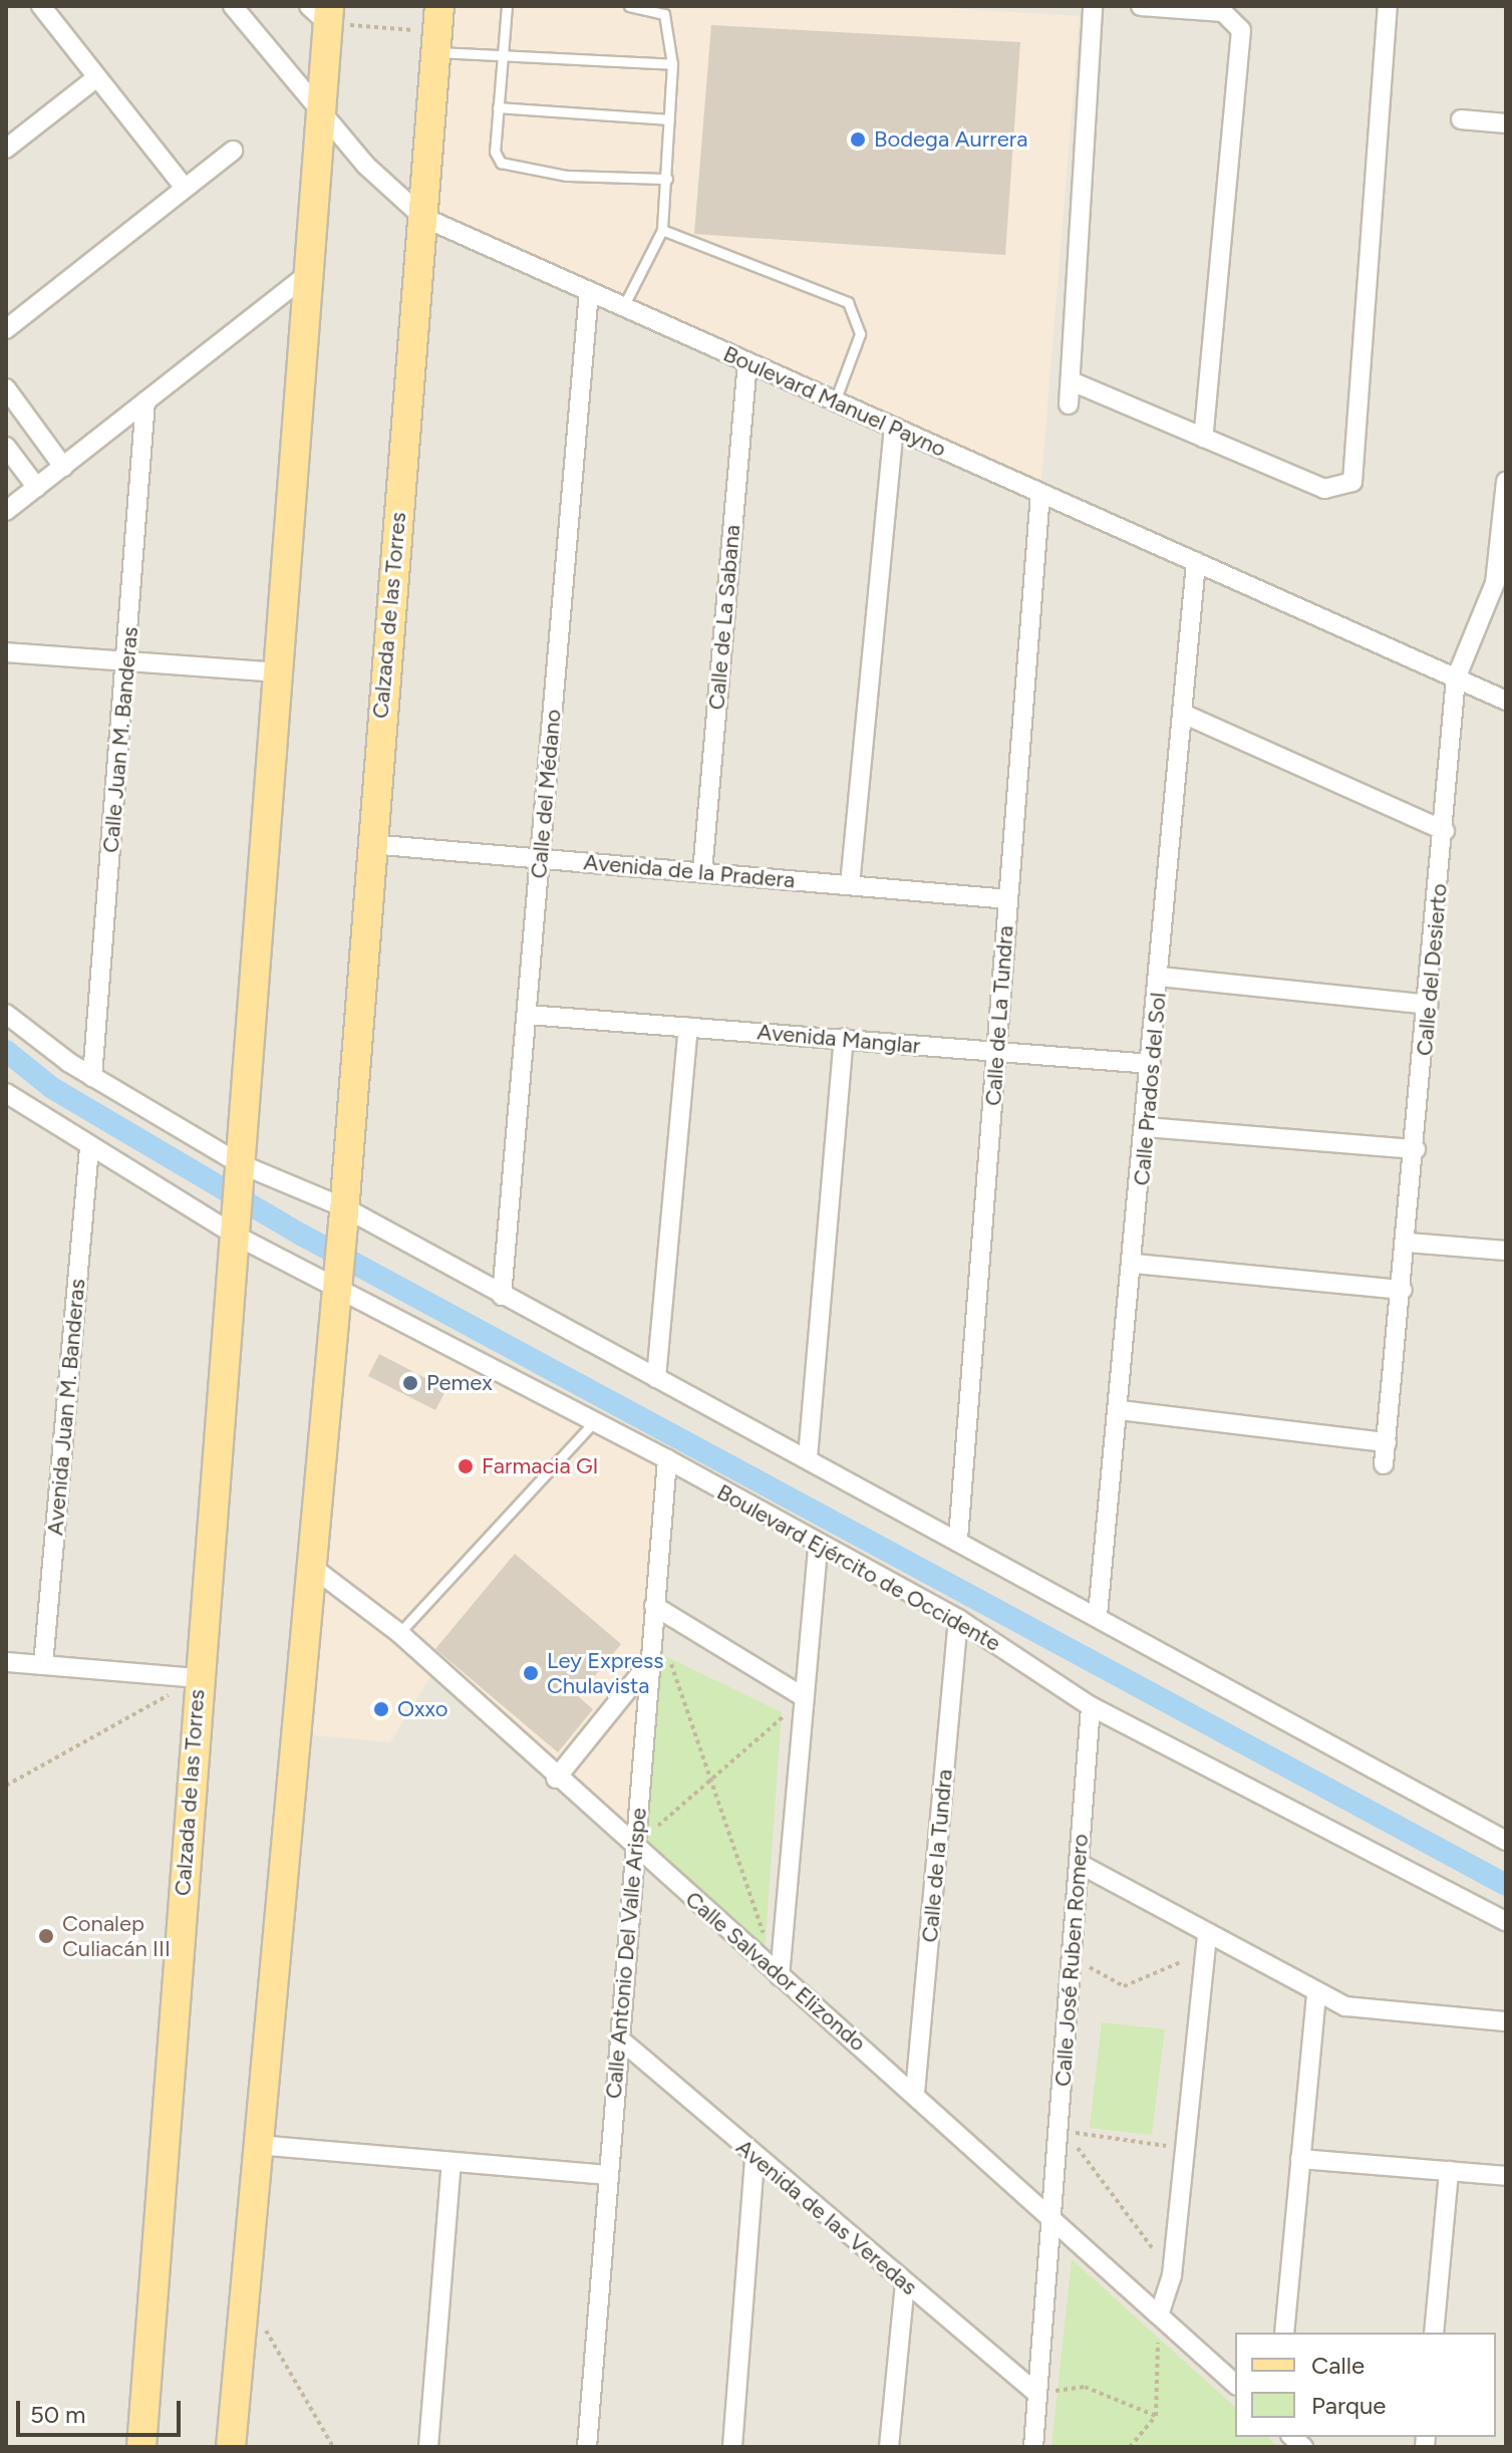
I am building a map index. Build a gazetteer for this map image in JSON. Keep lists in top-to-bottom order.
{
  "streets": {
    "main road": ["Calzada de las Torres"],
    "street": [
      "Boulevard Manuel Payno",
      "Calle de La Sabana",
      "Calle Juan M. Banderas",
      "Calle del Médano",
      "Avenida de la Pradera",
      "Calle del Desierto",
      "Calle de La Tundra",
      "Avenida Manglar",
      "Calle Prados del Sol",
      "Avenida Juan M. Banderas",
      "Boulevard Ejército de Occidente",
      "Calle de la Tundra",
      "Calle Antonio Del Valle Arispe",
      "Calle José Ruben Romero",
      "Calle Salvador Elizondo",
      "Avenida de las Veredas"
    ]
  },
  "crossings": [
    ["Boulevard Manuel Payno", "Calzada de las Torres"],
    ["Boulevard Manuel Payno", "Calle de La Sabana"],
    ["Boulevard Manuel Payno", "Calle del Médano"],
    ["Boulevard Manuel Payno", "Calle del Desierto"],
    ["Boulevard Manuel Payno", "Calle de La Tundra"],
    ["Boulevard Manuel Payno", "Calle Prados del Sol"],
    ["Calzada de las Torres", "Avenida de la Pradera"],
    ["Calzada de las Torres", "Boulevard Ejército de Occidente"],
    ["Calle de La Sabana", "Avenida de la Pradera"],
    ["Calle del Médano", "Avenida de la Pradera"],
    ["Calle del Médano", "Avenida Manglar"],
    ["Avenida de la Pradera", "Calle de La Tundra"],
    ["Calle de La Tundra", "Avenida Manglar"],
    ["Avenida Manglar", "Calle Prados del Sol"],
    ["Avenida Juan M. Banderas", "Boulevard Ejército de Occidente"],
    ["Boulevard Ejército de Occidente", "Calle de la Tundra"],
    ["Boulevard Ejército de Occidente", "Calle Antonio Del Valle Arispe"],
    ["Boulevard Ejército de Occidente", "Calle José Ruben Romero"],
    ["Calle de la Tundra", "Calle Salvador Elizondo"],
    ["Calle Antonio Del Valle Arispe", "Calle Salvador Elizondo"],
    ["Calle Antonio Del Valle Arispe", "Avenida de las Veredas"],
    ["Calle José Ruben Romero", "Calle Salvador Elizondo"],
    ["Calle José Ruben Romero", "Avenida de las Veredas"]
  ],
  "places": [
    "Bodega Aurrera",
    "Pemex",
    "Farmacia GI",
    "Ley Express Chulavista",
    "Oxxo",
    "Conalep Culiacán III"
  ],
  "legend": ["Calle", "Parque"],
  "scale_bar": "50 m"
}
